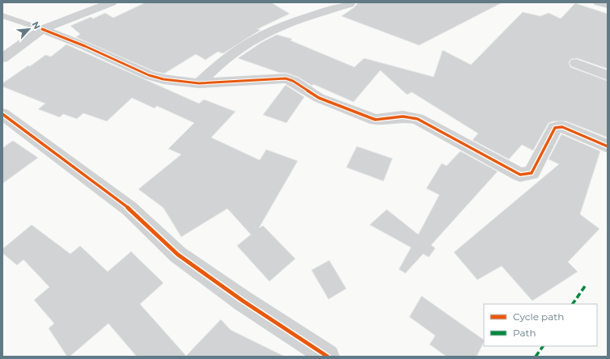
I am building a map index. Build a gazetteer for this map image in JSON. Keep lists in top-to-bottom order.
{
  "legend": ["Cycle path", "Path"],
  "north": "top right"
}
